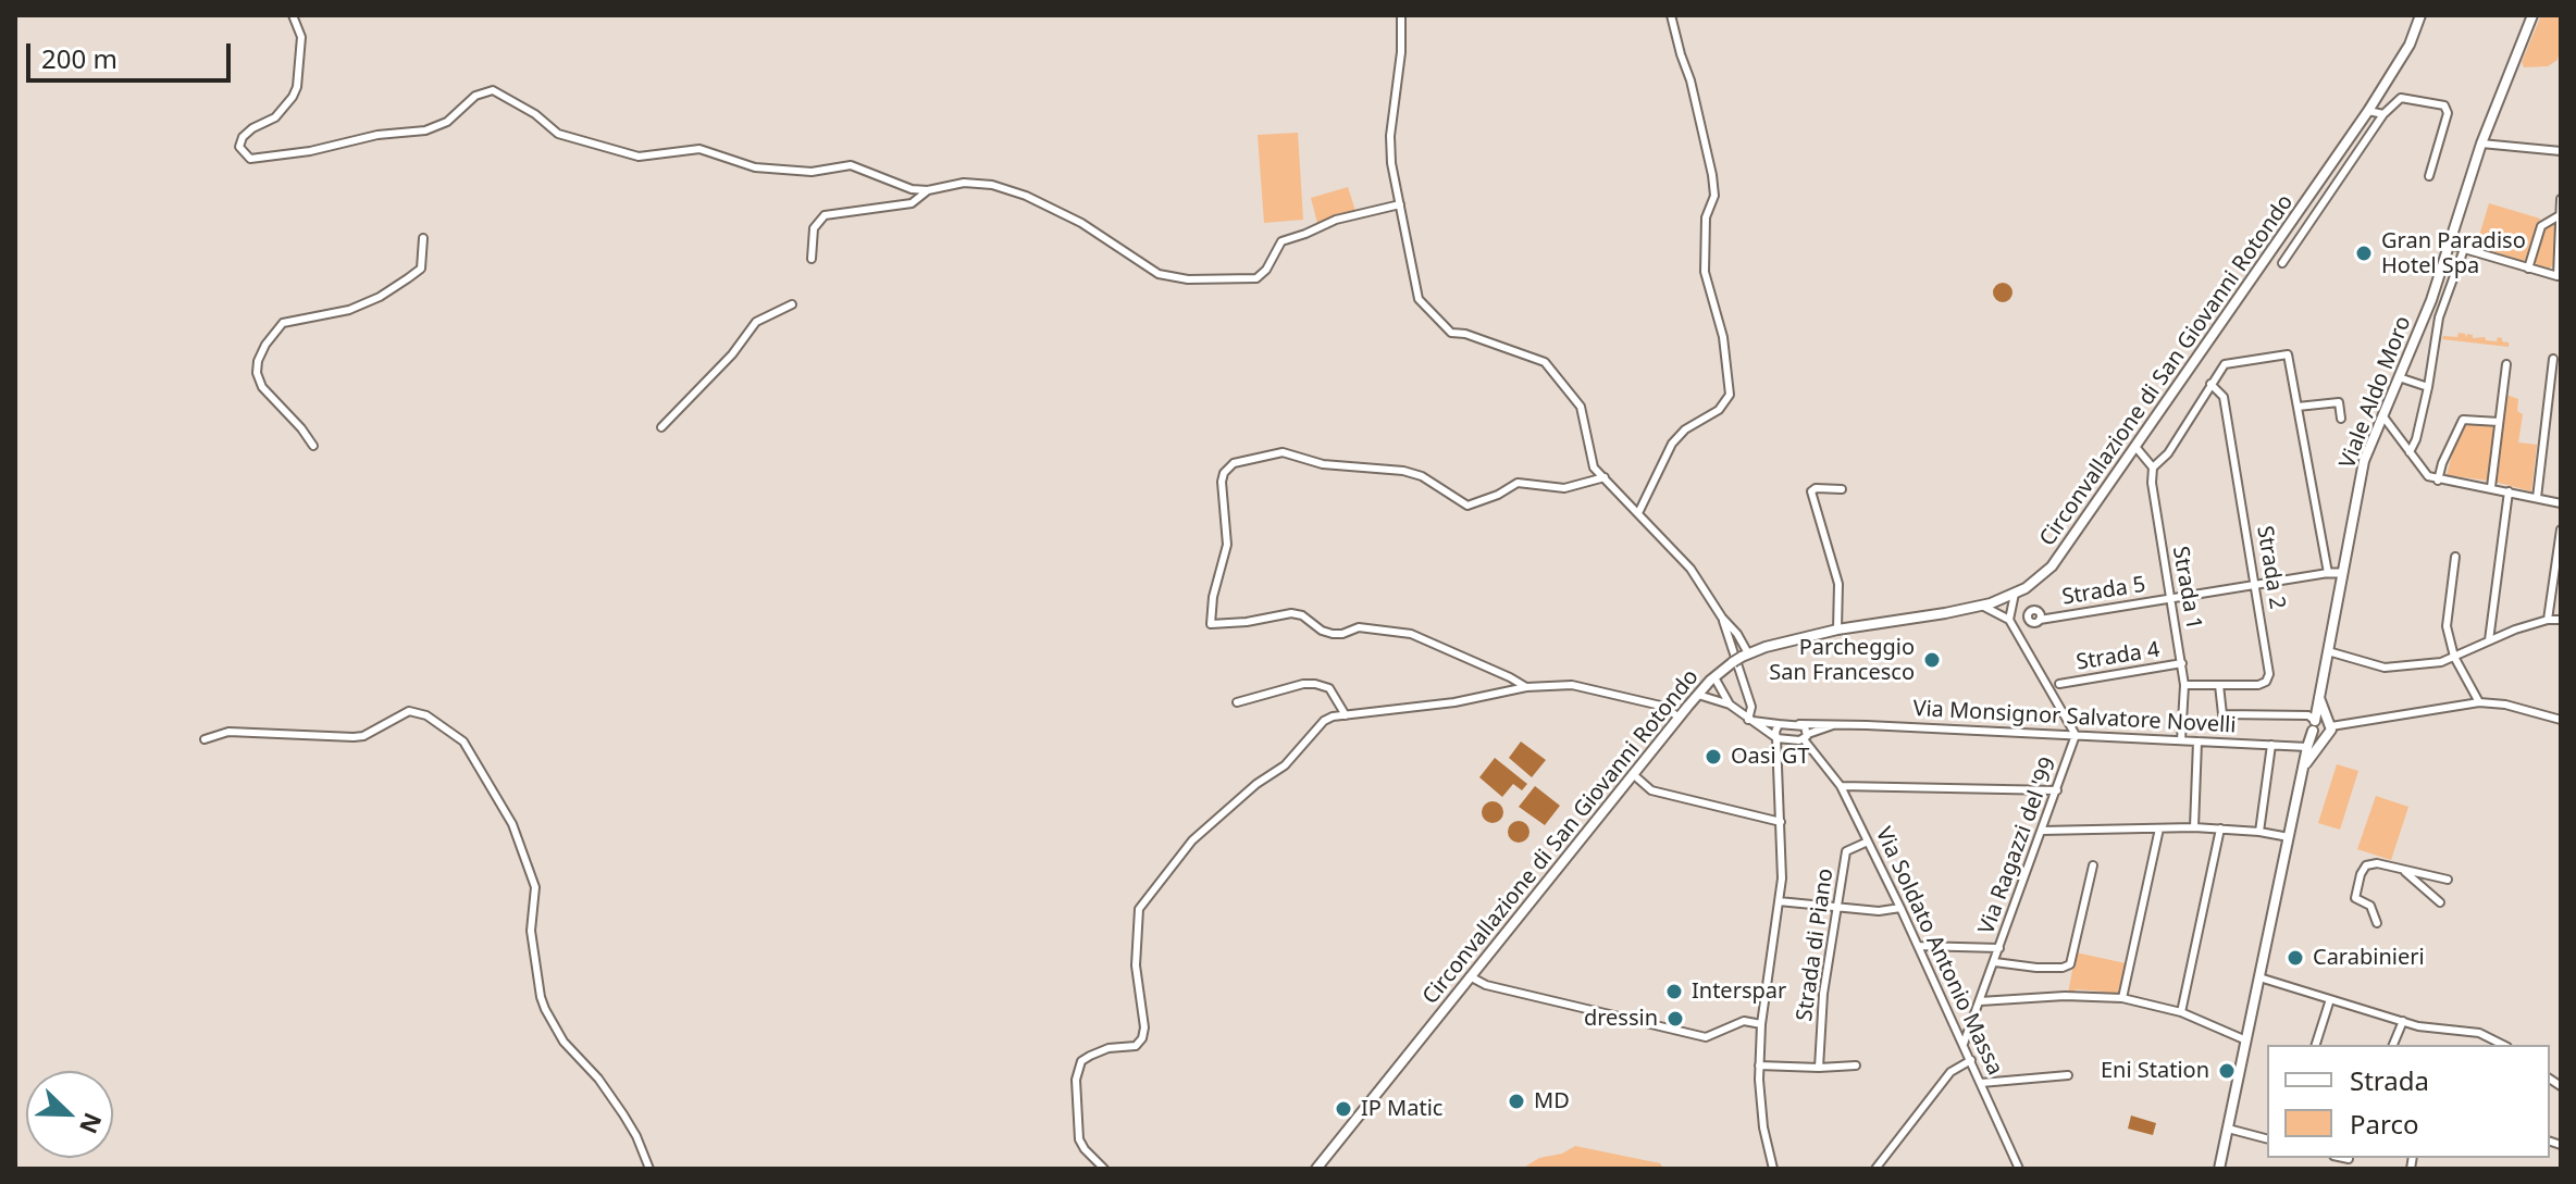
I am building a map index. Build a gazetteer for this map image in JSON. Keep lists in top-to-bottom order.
{
  "streets": {
    "main road": ["Circonvallazione di San Giovanni Rotondo", "Viale Aldo Moro"],
    "street": [
      "Strada 2",
      "Strada 1",
      "Strada 5",
      "Strada 4",
      "Via Monsignor Salvatore Novelli",
      "Via Ragazzi del '99",
      "Strada di Piano",
      "Via Soldato Antonio Massa"
    ]
  },
  "crossings": [
    ["Viale Aldo Moro", "Via Monsignor Salvatore Novelli"],
    ["Strada 2", "Strada 1"],
    ["Strada 2", "Strada 5"],
    ["Strada 1", "Strada 5"],
    ["Strada 1", "Strada 4"],
    ["Strada 1", "Via Monsignor Salvatore Novelli"],
    ["Via Monsignor Salvatore Novelli", "Via Ragazzi del '99"],
    ["Via Monsignor Salvatore Novelli", "Via Soldato Antonio Massa"],
    ["Via Ragazzi del '99", "Via Soldato Antonio Massa"],
    ["Strada di Piano", "Via Soldato Antonio Massa"]
  ],
  "places": [
    "Gran Paradiso Hotel Spa",
    "Parcheggio San Francesco",
    "Oasi GT",
    "Carabinieri",
    "Interspar",
    "dressin",
    "Eni Station",
    "MD",
    "IP Matic"
  ],
  "legend": ["Strada", "Parco"],
  "scale_bar": "200 m",
  "north": "bottom right"
}
